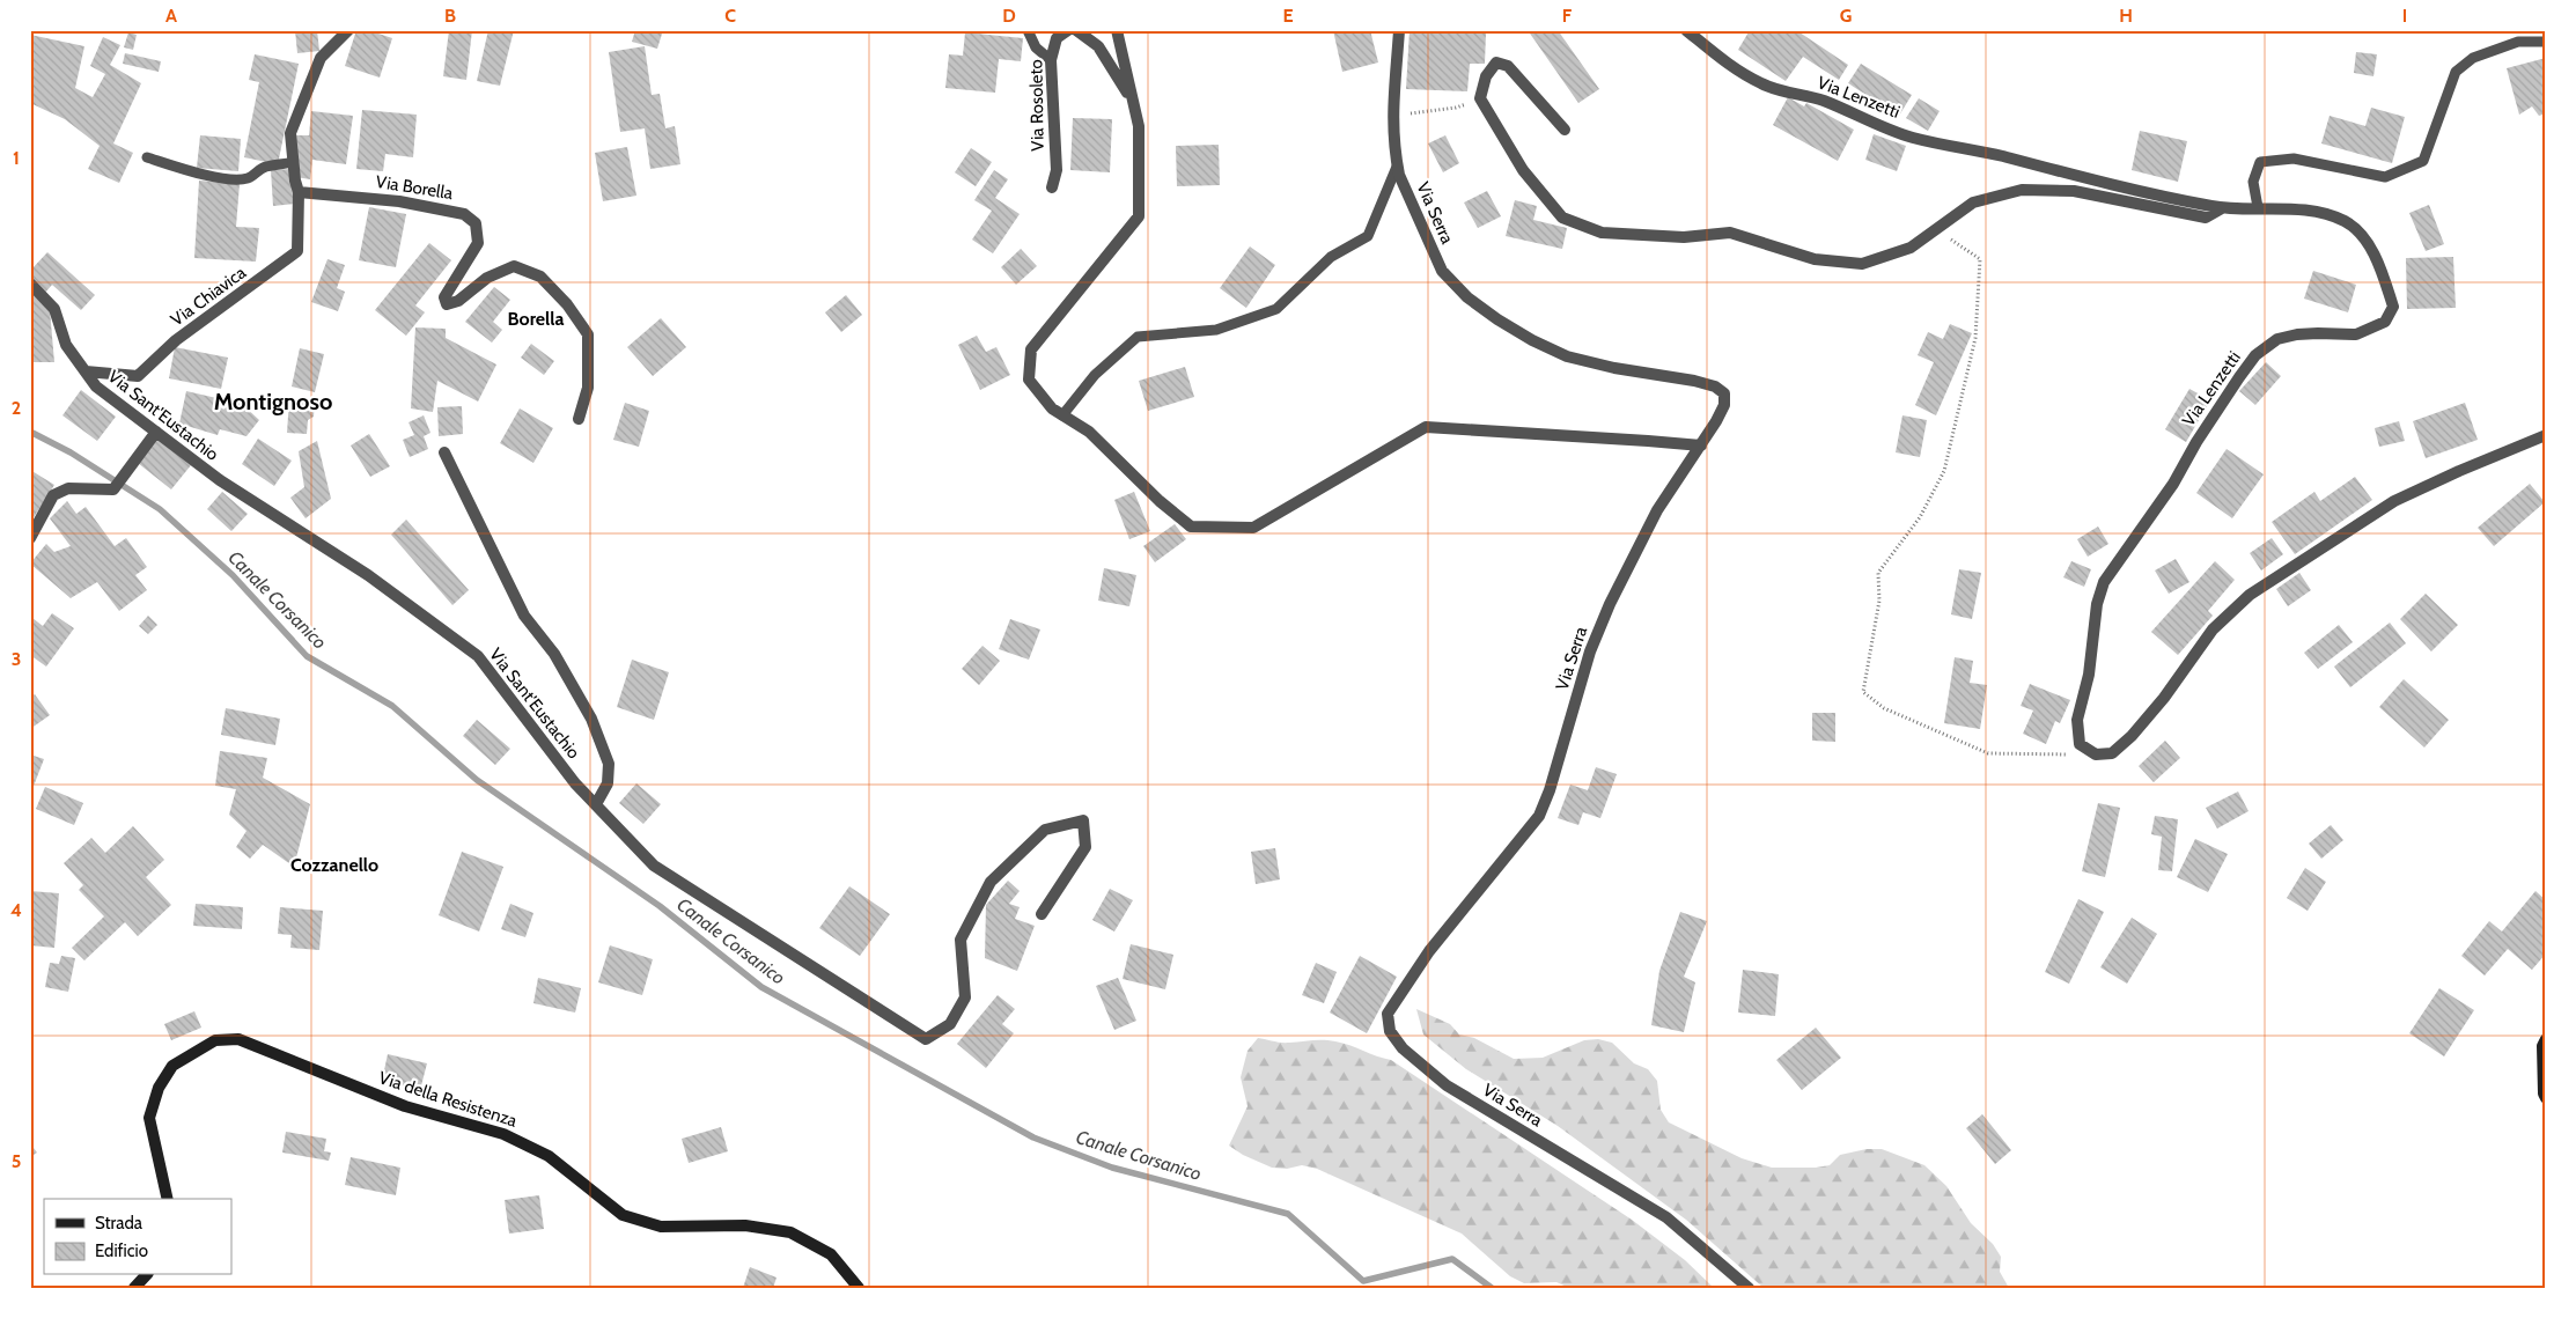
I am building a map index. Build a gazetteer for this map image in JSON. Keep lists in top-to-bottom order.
{
  "streets": {
    "street": [
      "Via Lenzetti",
      "Via Rosoleto",
      "Via Borella",
      "Via Serra",
      "Via Chiavica",
      "Via Sant'Eustachio",
      "Via della Resistenza"
    ]
  },
  "crossings": [
    ["Via Borella", "Via Chiavica"],
    ["Via Chiavica", "Via Sant'Eustachio"]
  ],
  "districts": ["Borella", "Montignoso", "Cozzanello"],
  "water": ["Canale Corsanico"],
  "legend": ["Strada", "Edificio"],
  "grid": {
    "columns": [
      "A",
      "B",
      "C",
      "D",
      "E",
      "F",
      "G",
      "H",
      "I"
    ],
    "rows": [
      "1",
      "2",
      "3",
      "4",
      "5"
    ]
  }
}
